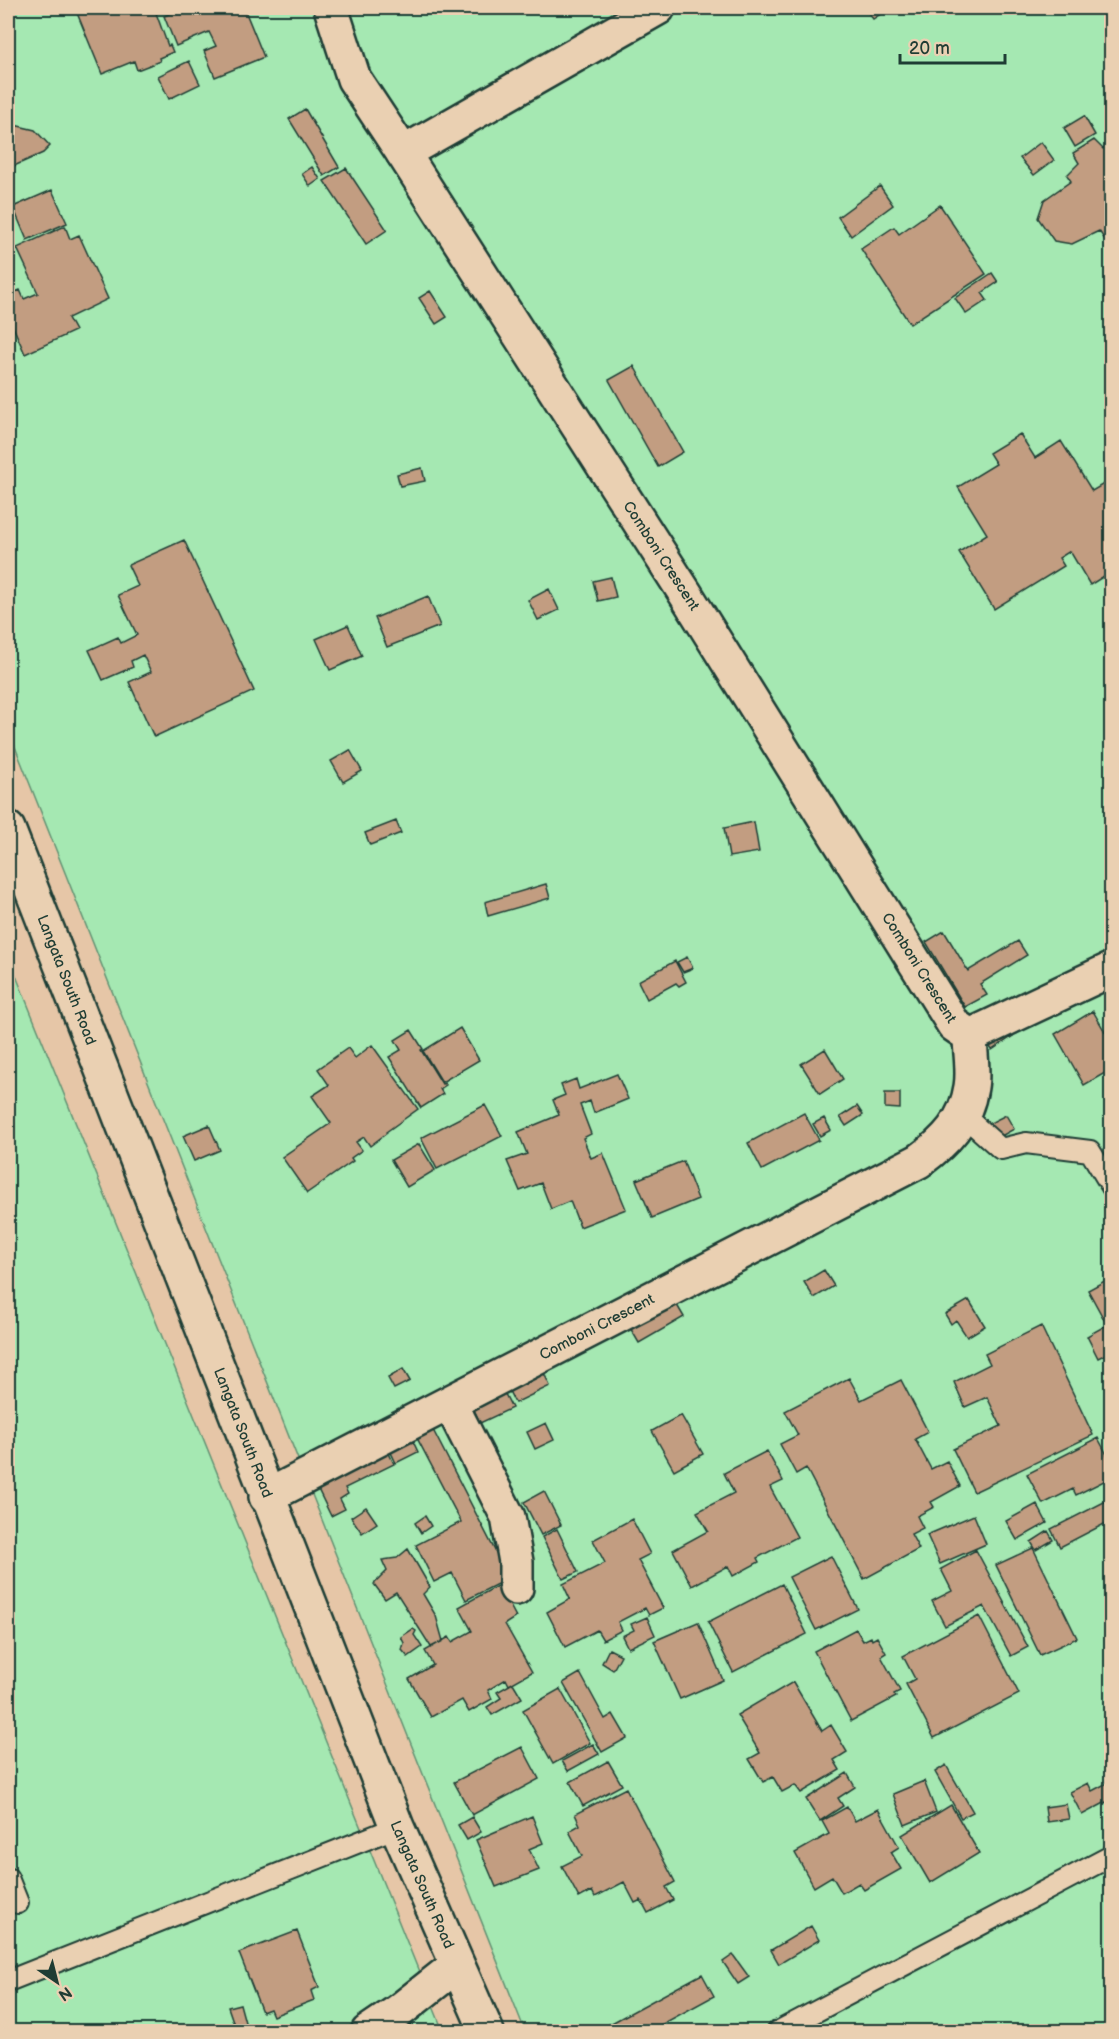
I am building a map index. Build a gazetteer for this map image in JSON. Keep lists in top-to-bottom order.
{
  "streets": {
    "street": ["Comboni Crescent", "Langata South Road"]
  },
  "crossings": [
    ["Comboni Crescent", "Langata South Road"]
  ],
  "scale_bar": "20 m",
  "north": "bottom right"
}
